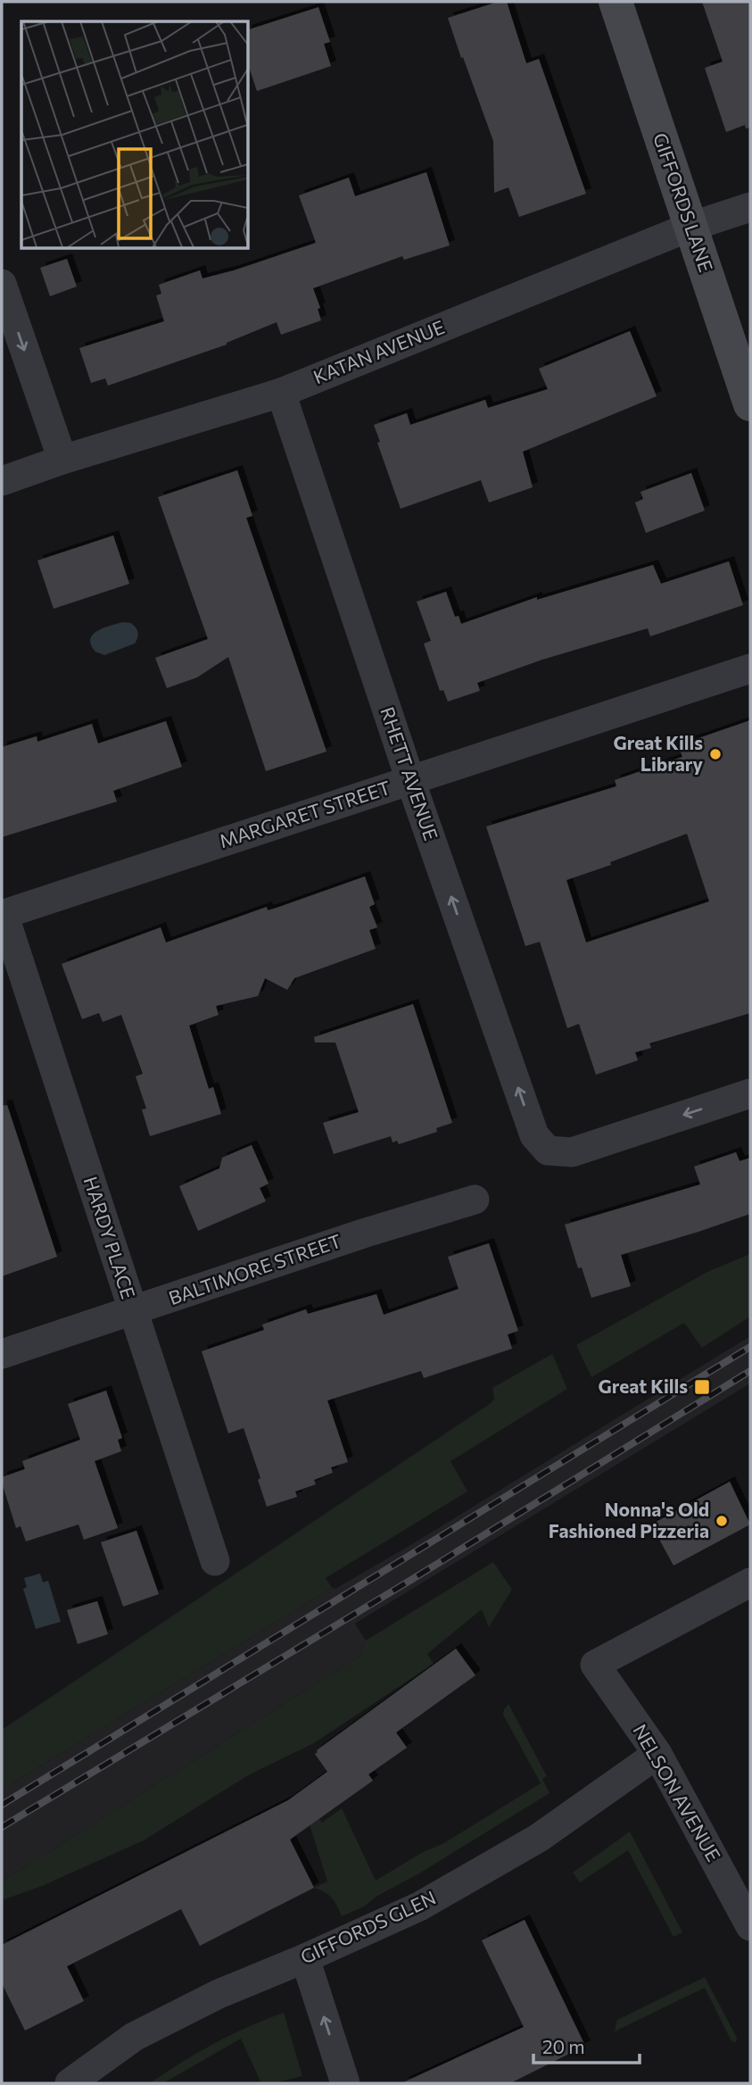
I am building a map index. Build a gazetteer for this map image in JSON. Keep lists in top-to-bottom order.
{
  "streets": {
    "street": [
      "GIFFORDS LANE",
      "KATAN AVENUE",
      "RHETT AVENUE",
      "MARGARET STREET",
      "HARDY PLACE",
      "BALTIMORE STREET",
      "NELSON AVENUE",
      "GIFFORDS GLEN"
    ]
  },
  "crossings": [
    ["GIFFORDS LANE", "KATAN AVENUE"],
    ["KATAN AVENUE", "RHETT AVENUE"],
    ["RHETT AVENUE", "MARGARET STREET"],
    ["MARGARET STREET", "HARDY PLACE"],
    ["HARDY PLACE", "BALTIMORE STREET"],
    ["NELSON AVENUE", "GIFFORDS GLEN"]
  ],
  "places": {
    "other": ["Great Kills Library", "Nonna's Old Fashioned Pizzeria"],
    "transit": ["Great Kills"]
  },
  "scale_bar": "20 m"
}
